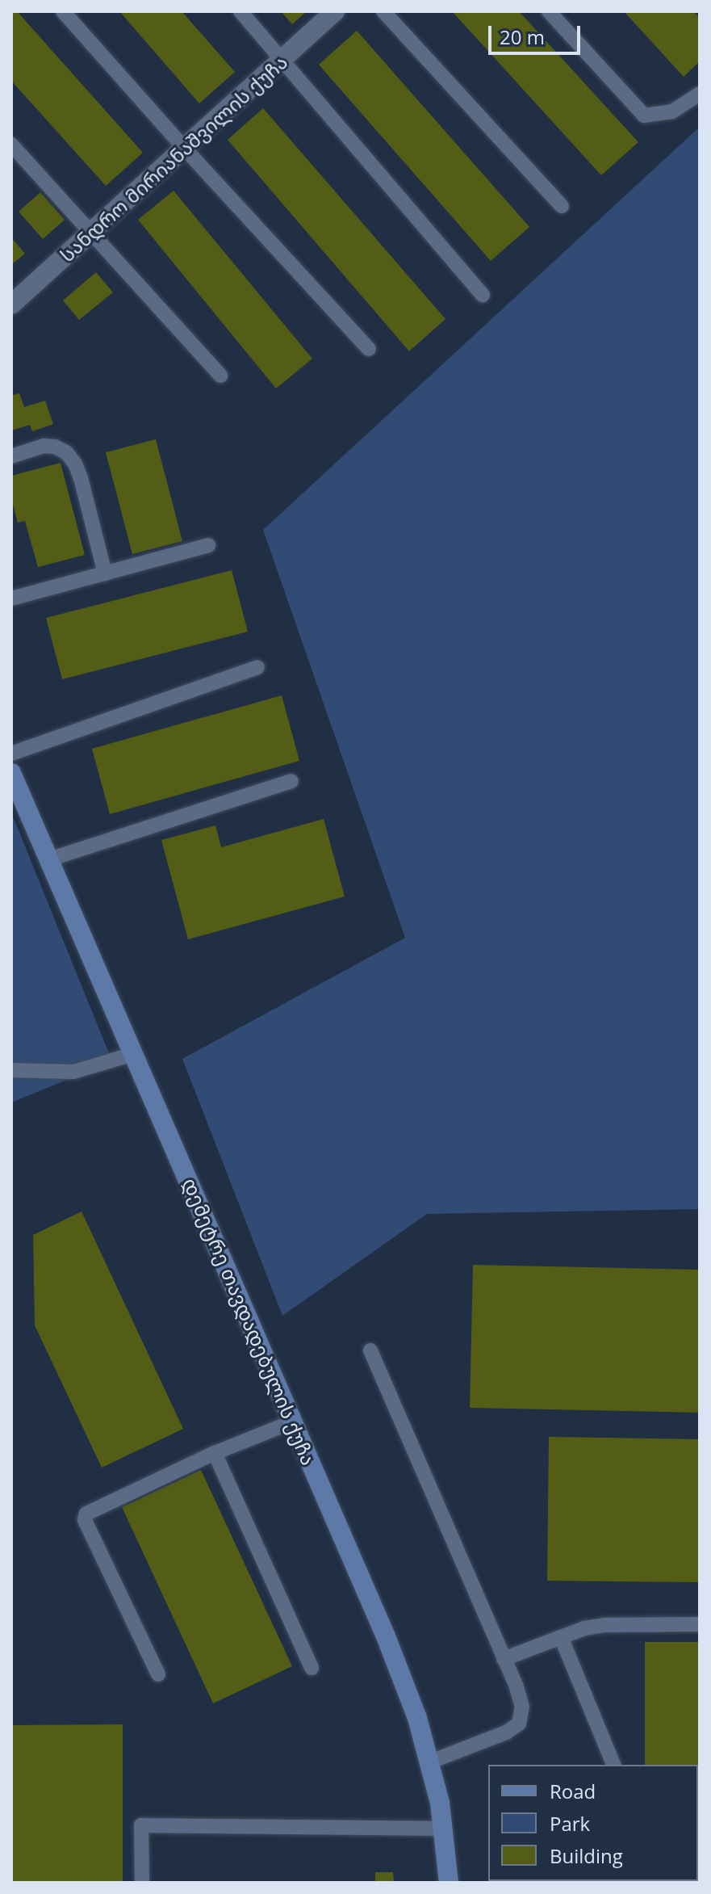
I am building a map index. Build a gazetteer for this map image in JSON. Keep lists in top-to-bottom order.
{
  "streets": {
    "main road": ["დემეტრე თავდადებულის ქუჩა"],
    "street": ["სანდრო მირიანაშვილის ქუჩა"]
  },
  "legend": ["Road", "Park", "Building"],
  "scale_bar": "20 m"
}
